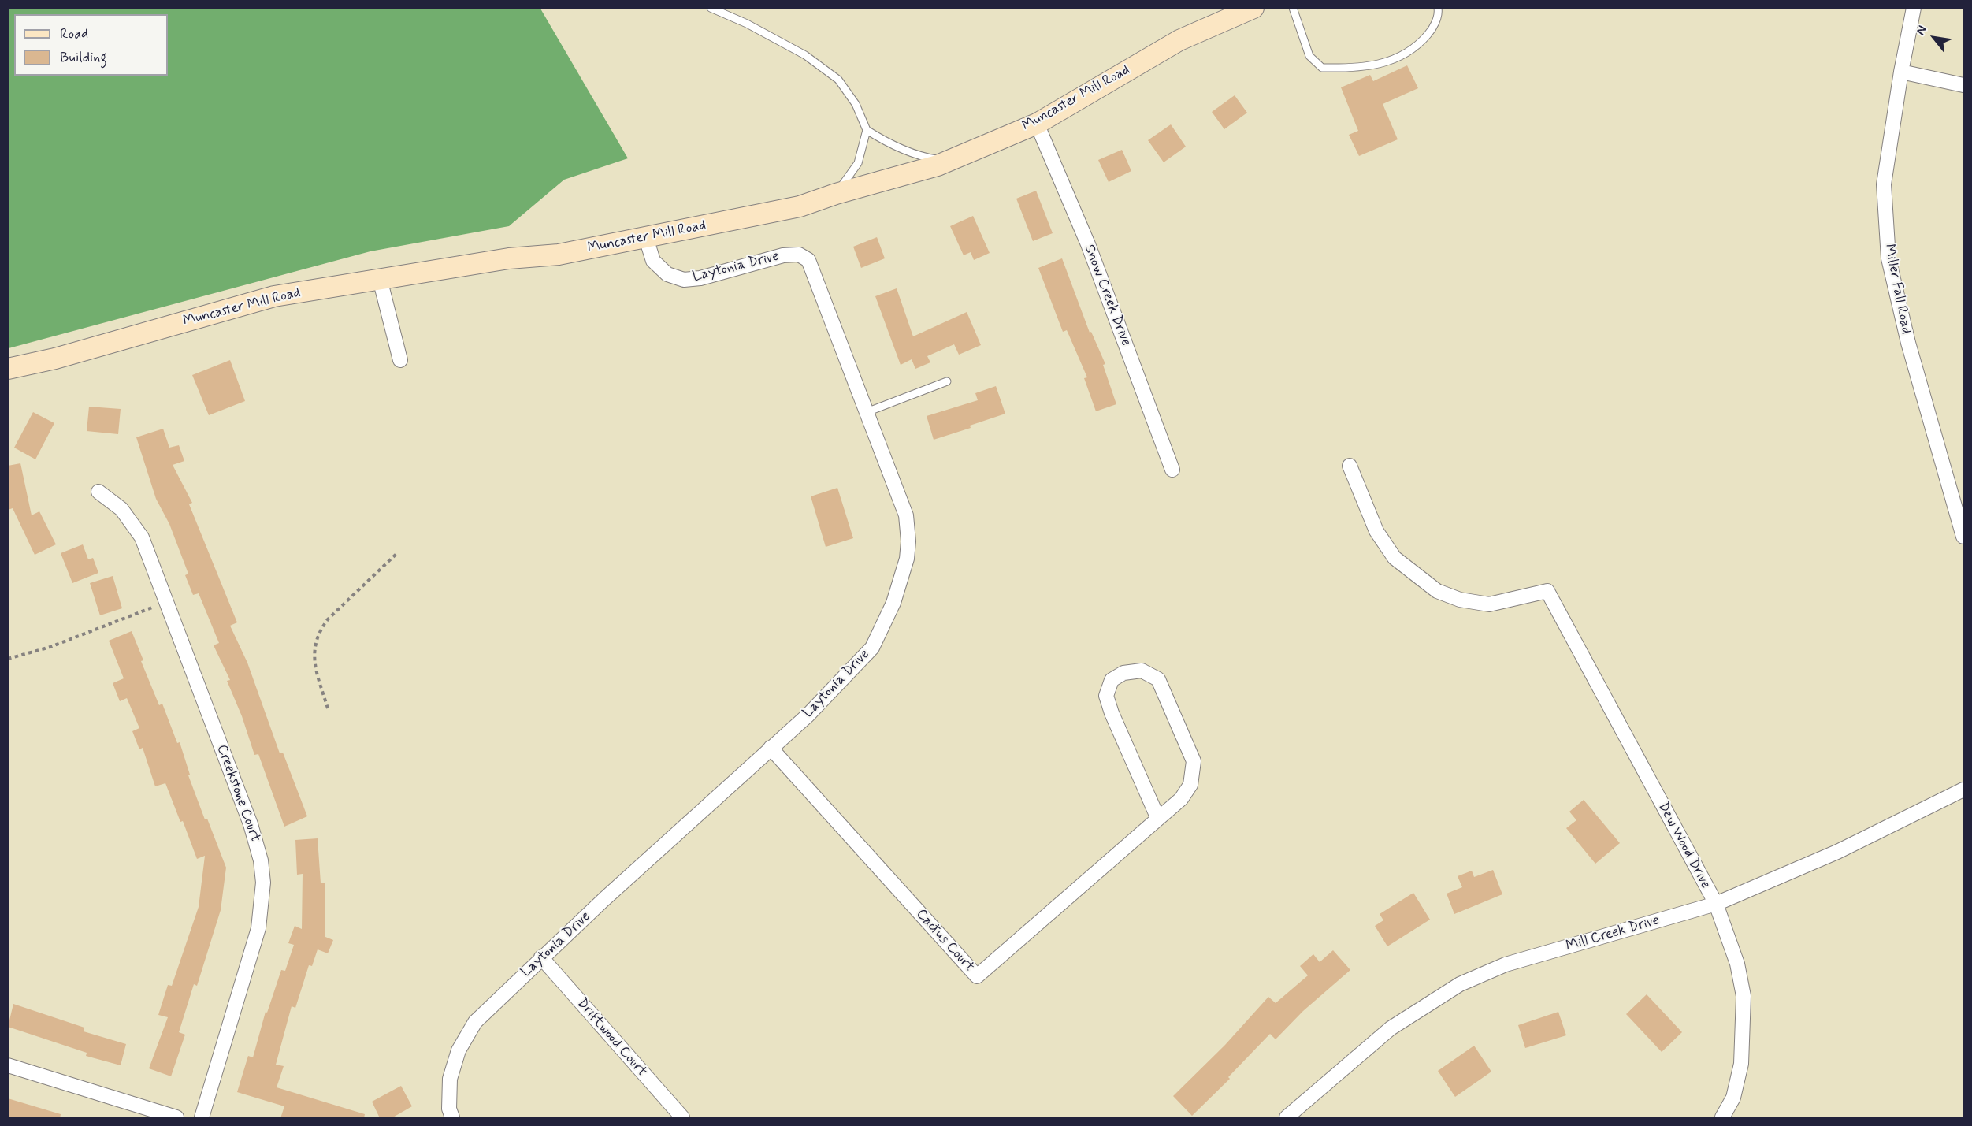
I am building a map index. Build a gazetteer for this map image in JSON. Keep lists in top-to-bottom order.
{
  "streets": {
    "main road": ["Muncaster Mill Road"],
    "street": [
      "Laytonia Drive",
      "Miller Fall Road",
      "Snow Creek Drive",
      "Creekstone Court",
      "Dew Wood Drive",
      "Mill Creek Drive",
      "Cactus Court",
      "Driftwood Court"
    ]
  },
  "crossings": [
    ["Muncaster Mill Road", "Laytonia Drive"],
    ["Muncaster Mill Road", "Snow Creek Drive"],
    ["Laytonia Drive", "Cactus Court"],
    ["Laytonia Drive", "Driftwood Court"],
    ["Dew Wood Drive", "Mill Creek Drive"]
  ],
  "legend": ["Road", "Building"],
  "north": "top left"
}
